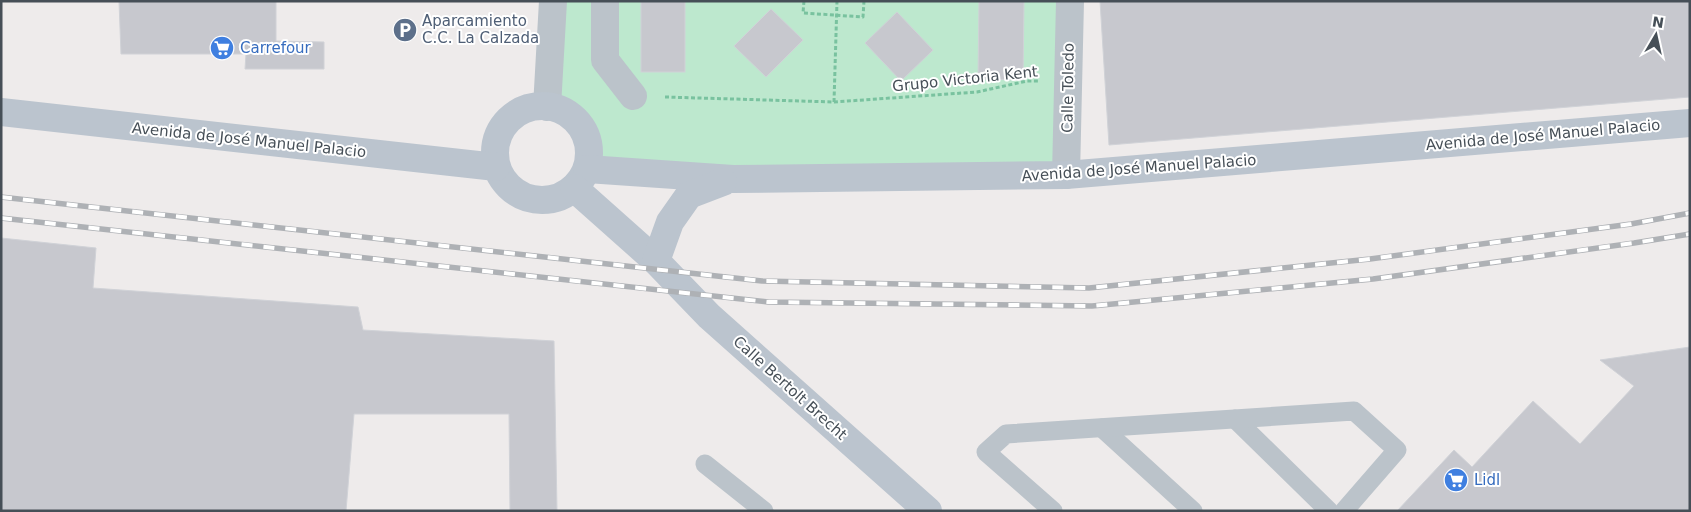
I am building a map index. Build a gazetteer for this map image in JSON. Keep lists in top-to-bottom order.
{
  "streets": {
    "main road": ["Avenida de José Manuel Palacio", "Calle Bertolt Brecht"],
    "street": ["Calle Toledo"],
    "path": ["Grupo Victoria Kent"]
  },
  "crossings": [
    ["Grupo Victoria Kent", "Calle Toledo"],
    ["Calle Toledo", "Avenida de José Manuel Palacio"],
    ["Avenida de José Manuel Palacio", "Calle Bertolt Brecht"]
  ],
  "places": {
    "parking": ["Aparcamiento C.C. La Calzada"],
    "supermarket": ["Carrefour", "Lidl"]
  },
  "north": "top"
}
